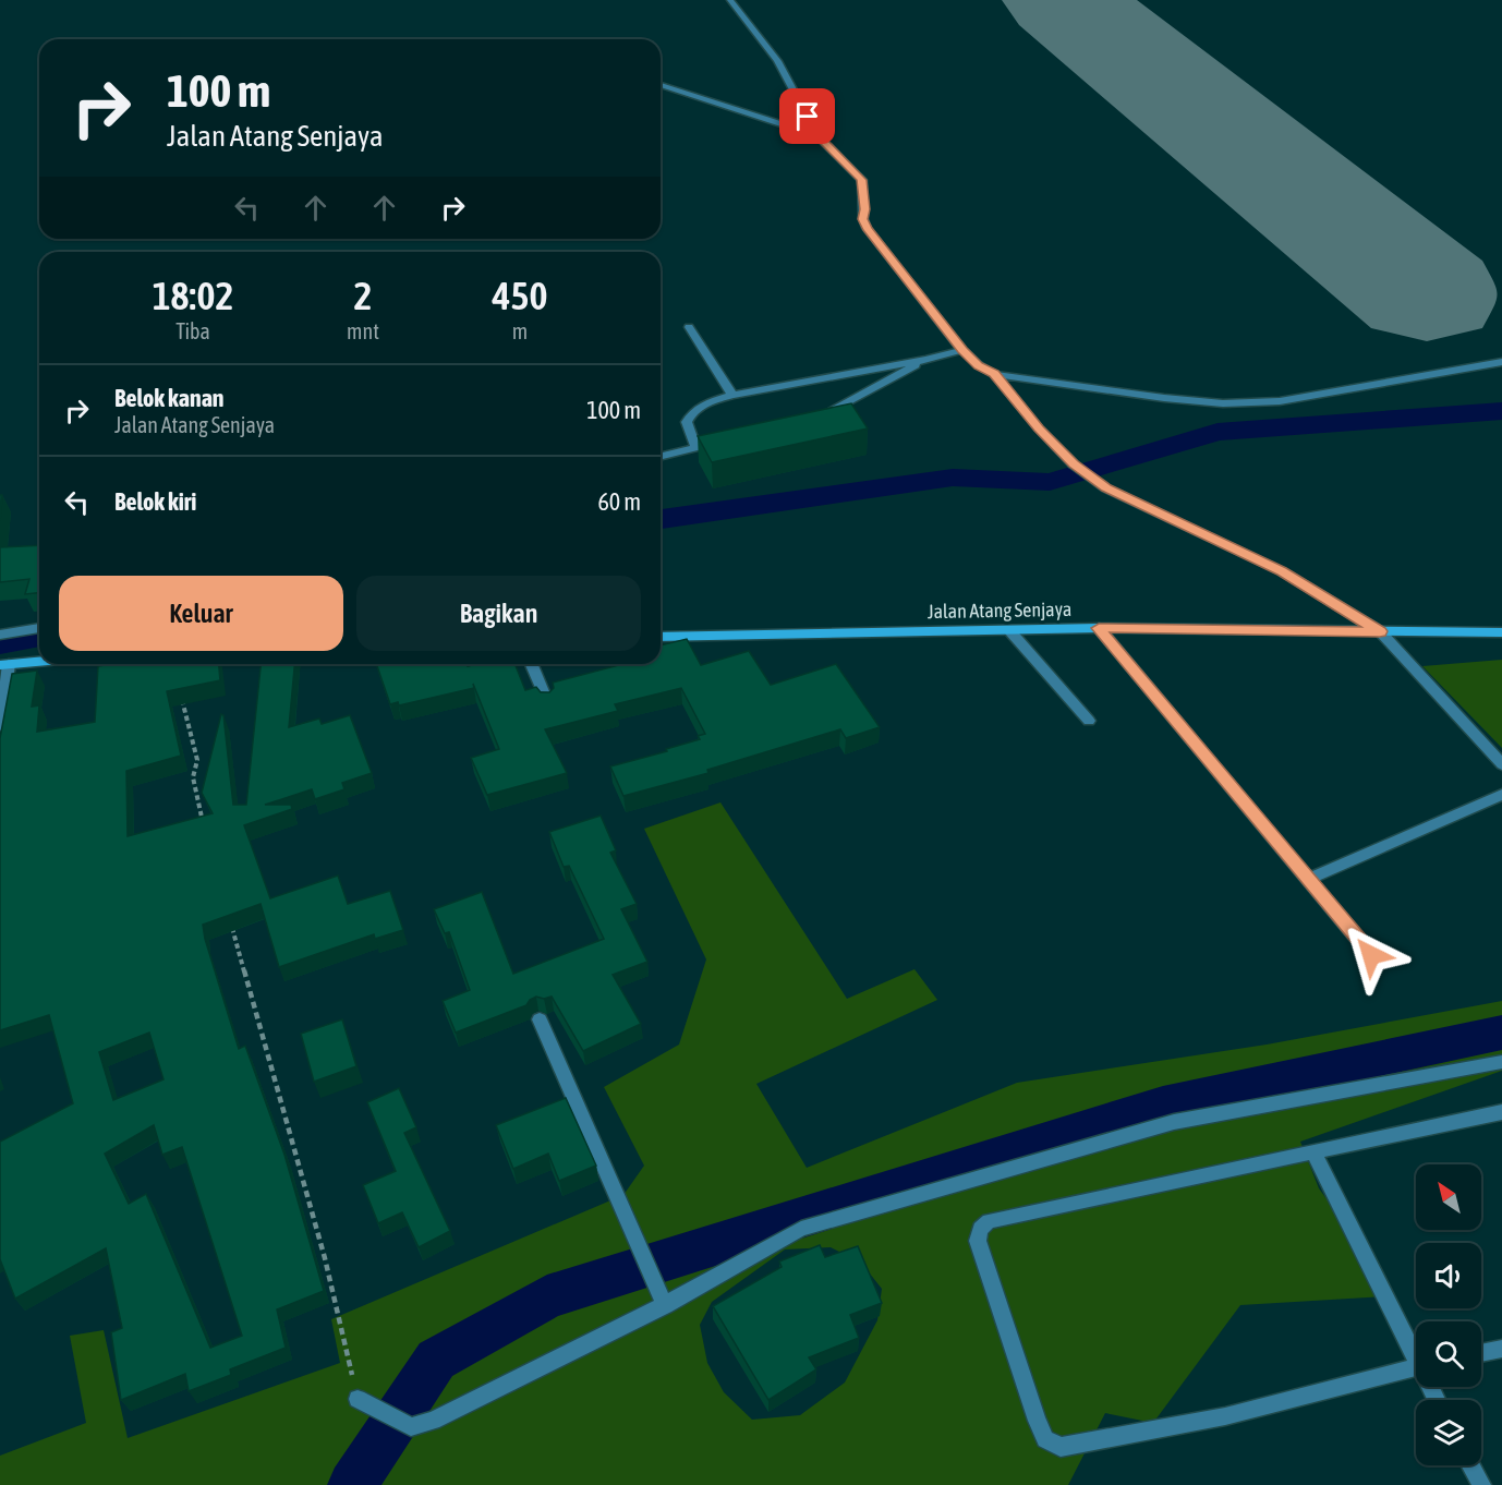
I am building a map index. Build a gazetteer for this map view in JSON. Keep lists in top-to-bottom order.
{
  "streets": {
    "main road": ["Jalan Atang Senjaya"]
  },
  "north": "top left",
  "page": {
    "turn": ["100 m", "Jalan Atang Senjaya"],
    "eta": [
      "18:02",
      "Tiba",
      "2",
      "mnt",
      "450",
      "m"
    ],
    "list": [
      {
        "name": "Belok kanan",
        "note": "Jalan Atang Senjaya",
        "value": "100 m"
      },
      {
        "name": "Belok kiri",
        "value": "60 m"
      }
    ],
    "buttons": ["Keluar", "Bagikan"]
  }
}
